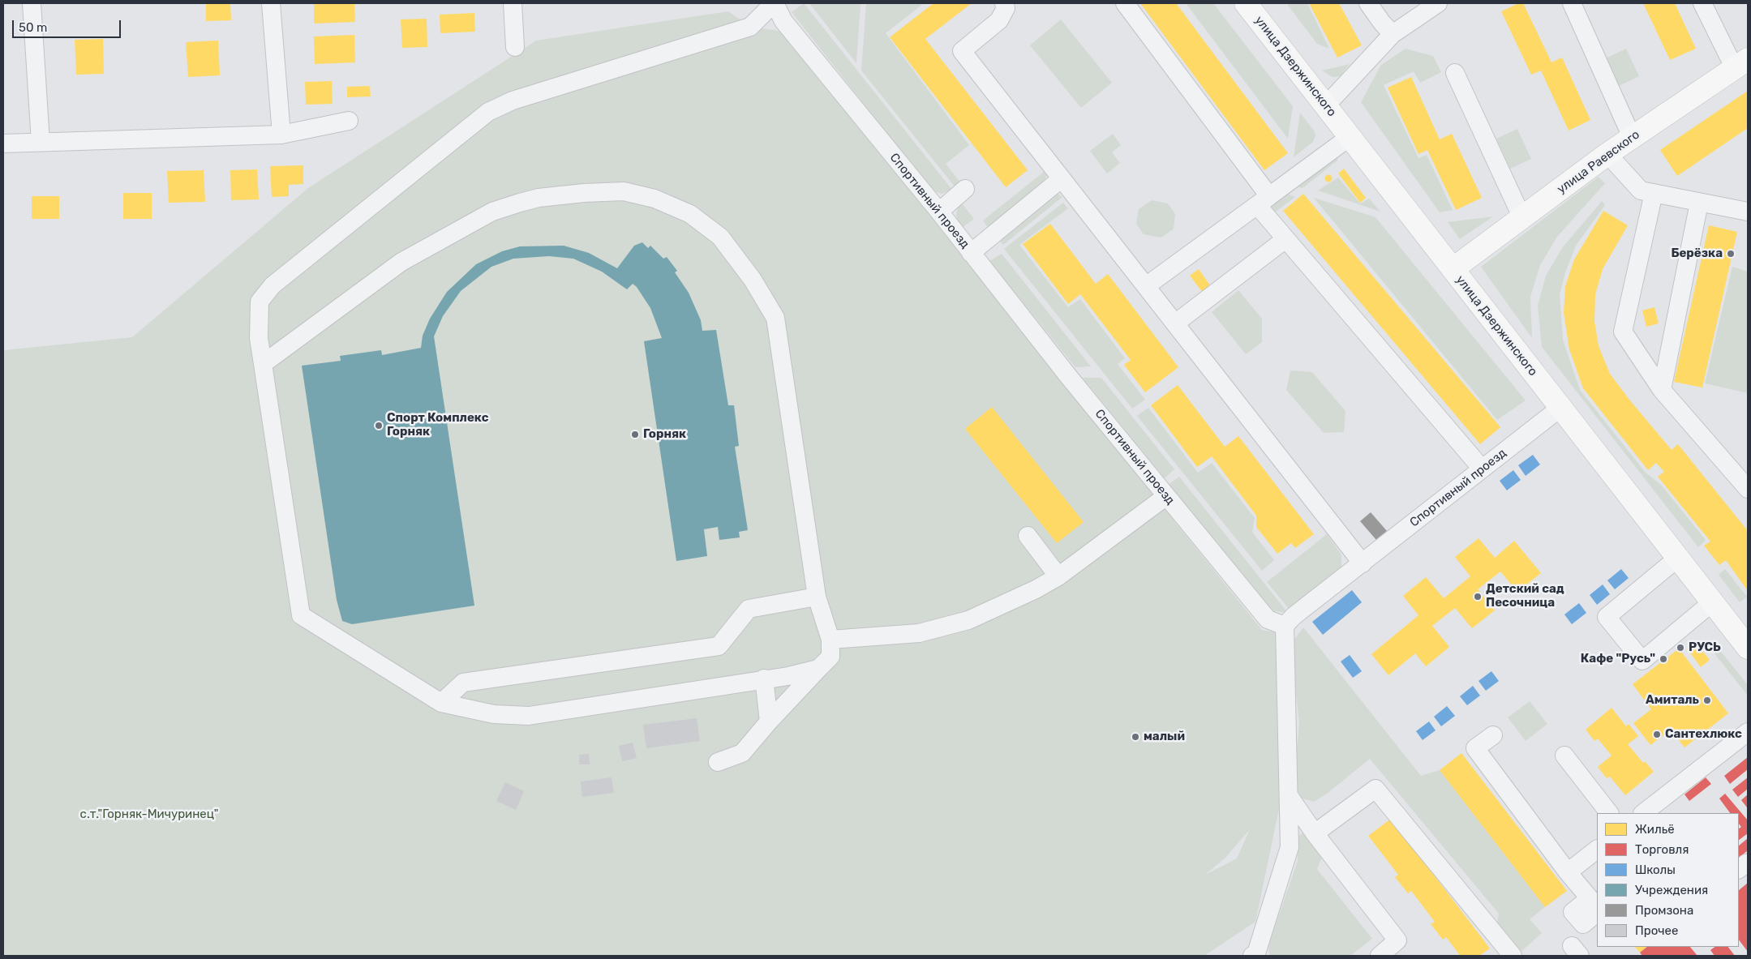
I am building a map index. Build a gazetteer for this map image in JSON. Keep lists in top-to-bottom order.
{
  "streets": {
    "main road": ["улица Дзержинского", "улица Раевского"],
    "street": ["Спортивный проезд"]
  },
  "crossings": [
    ["улица Дзержинского", "улица Раевского"],
    ["улица Дзержинского", "Спортивный проезд"]
  ],
  "parks": ["с.т.\"Горняк-Мичуринец\""],
  "places": [
    "Берёзка",
    "Спорт Комплекс Горняк",
    "Горняк",
    "Детский сад Песочница",
    "РУСЬ",
    "Кафе \"Русь\"",
    "Амиталь",
    "Сантехлюкс",
    "малый"
  ],
  "legend": [
    "Жильё",
    "Торговля",
    "Школы",
    "Учреждения",
    "Промзона",
    "Прочее"
  ],
  "scale_bar": "50 m"
}
